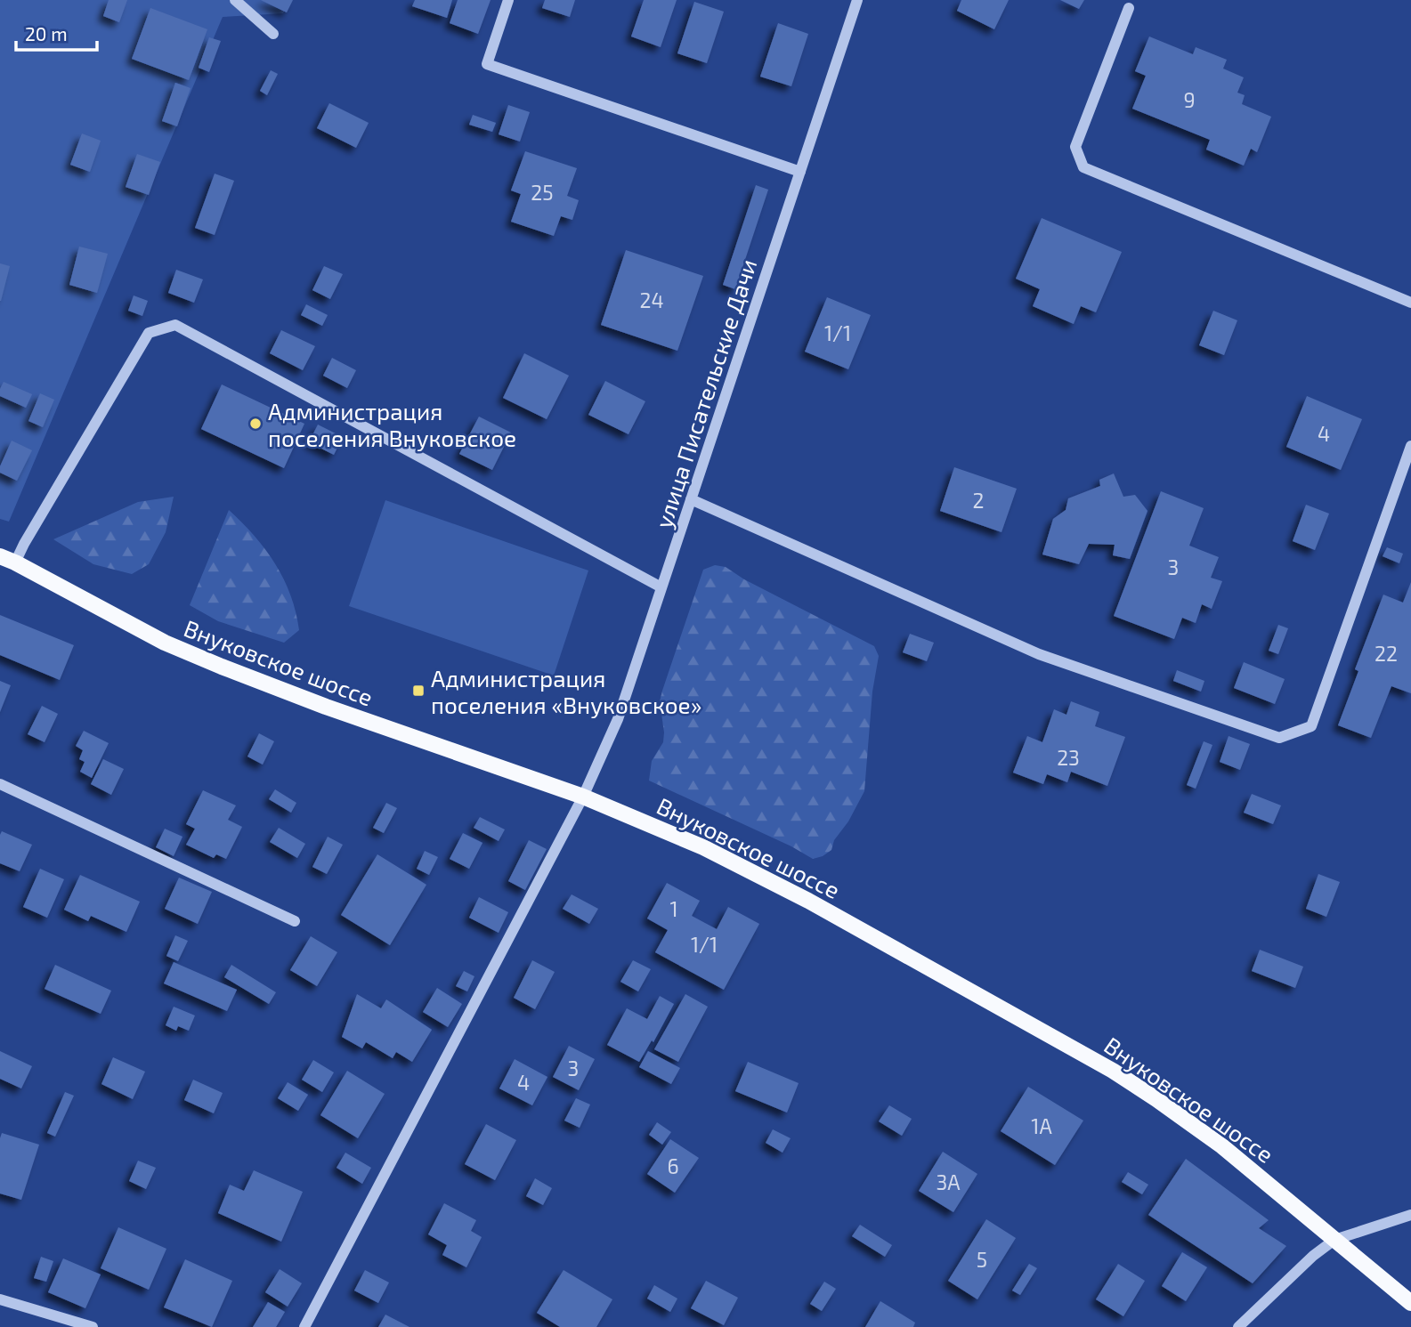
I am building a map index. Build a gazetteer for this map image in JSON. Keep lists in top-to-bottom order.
{
  "streets": {
    "main road": ["Внуковское шоссе"],
    "street": ["улица Писательские Дачи"]
  },
  "crossings": [
    ["улица Писательские Дачи", "Внуковское шоссе"]
  ],
  "places": {
    "other": ["Администрация поселения Внуковское"],
    "transit": ["Администрация поселения «Внуковское»"]
  },
  "house_numbers": [
    "9",
    "25",
    "24",
    "1/1",
    "4",
    "2",
    "3",
    "22",
    "23",
    "1",
    "1/1",
    "3",
    "4",
    "1А",
    "6",
    "3А",
    "5"
  ],
  "scale_bar": "20 m"
}
